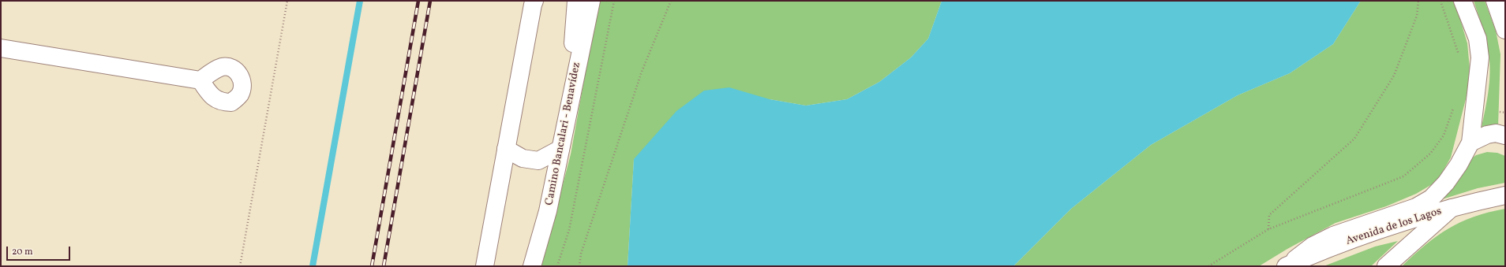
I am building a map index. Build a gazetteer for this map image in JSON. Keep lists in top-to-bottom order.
{
  "streets": {
    "street": ["Camino Bancalari - Benavídez", "Avenida de los Lagos"]
  },
  "scale_bar": "20 m"
}
